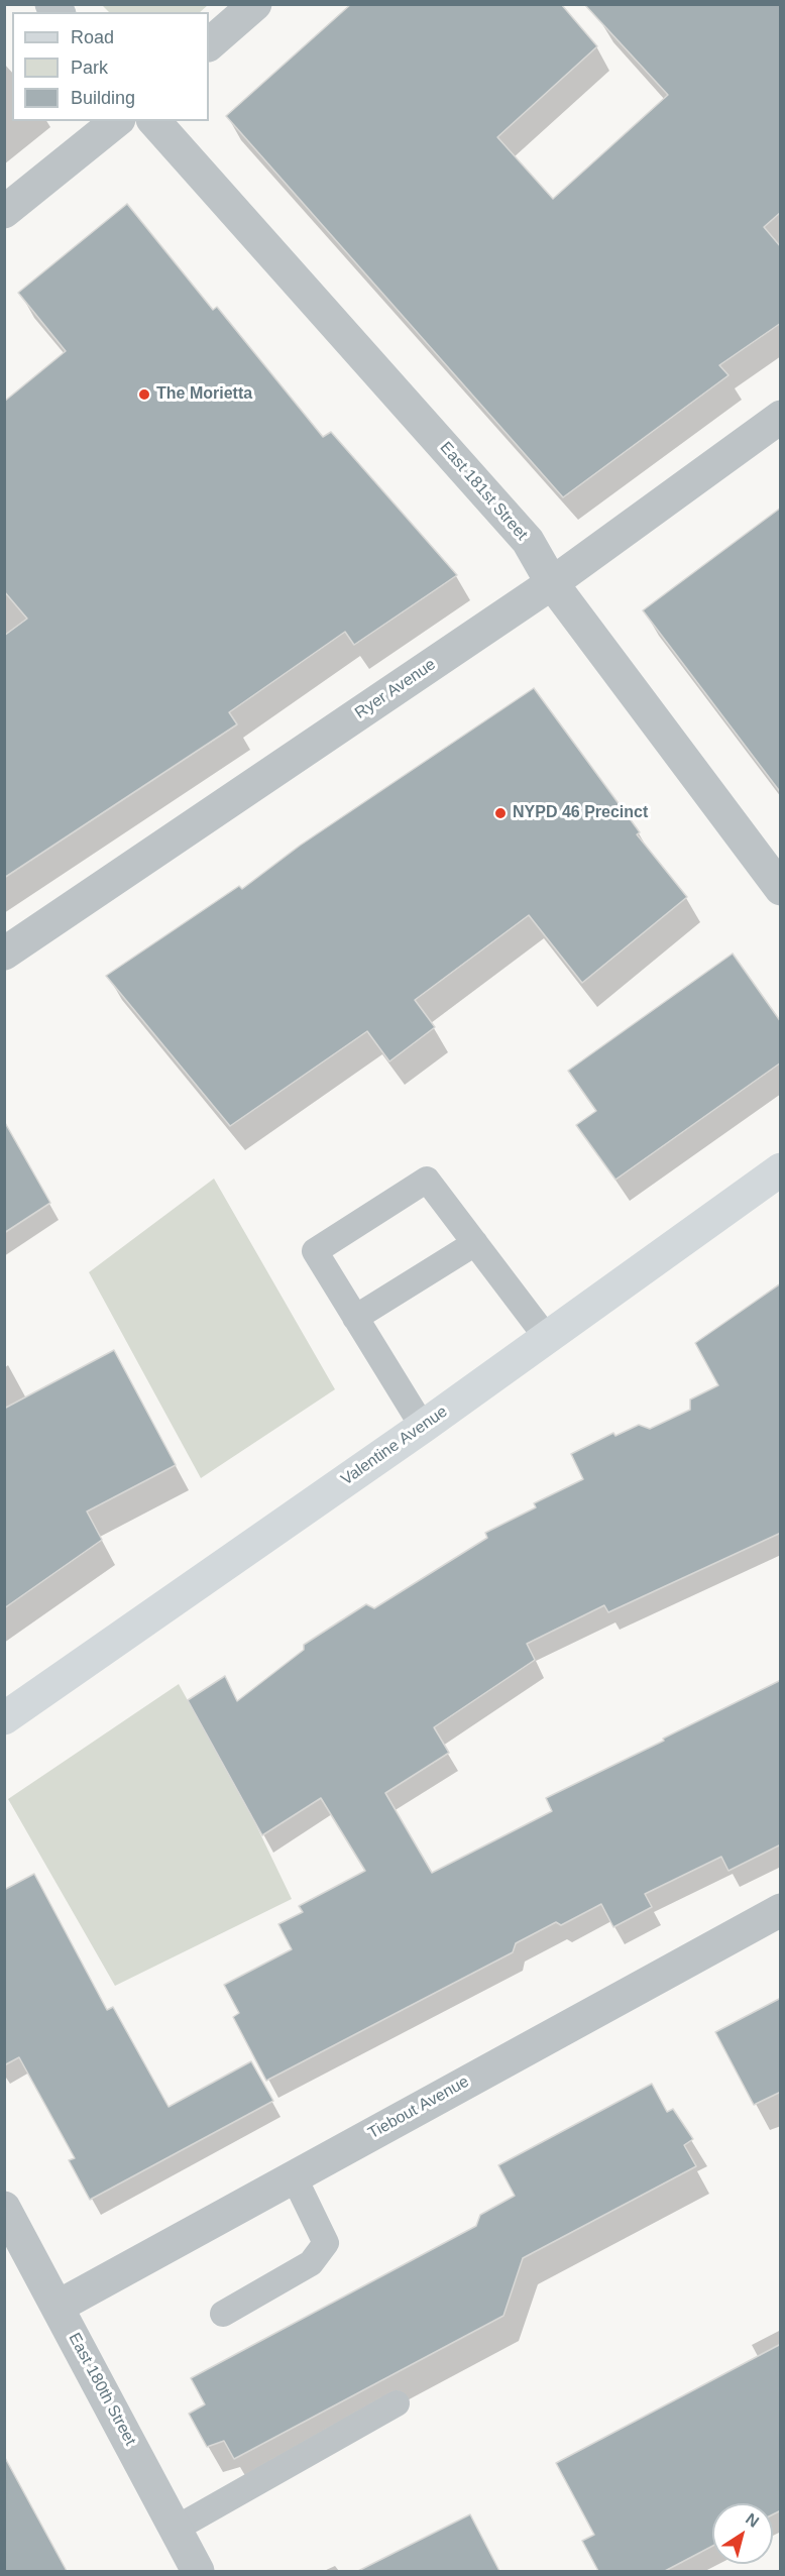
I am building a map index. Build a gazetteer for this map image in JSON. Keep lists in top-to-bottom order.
{
  "streets": {
    "street": [
      "East 181st Street",
      "Ryer Avenue",
      "Valentine Avenue",
      "Tiebout Avenue",
      "East 180th Street"
    ]
  },
  "crossings": [
    ["East 181st Street", "Ryer Avenue"],
    ["Tiebout Avenue", "East 180th Street"]
  ],
  "places": ["The Morietta", "NYPD 46 Precinct"],
  "legend": ["Road", "Park", "Building"],
  "north": "top right"
}
